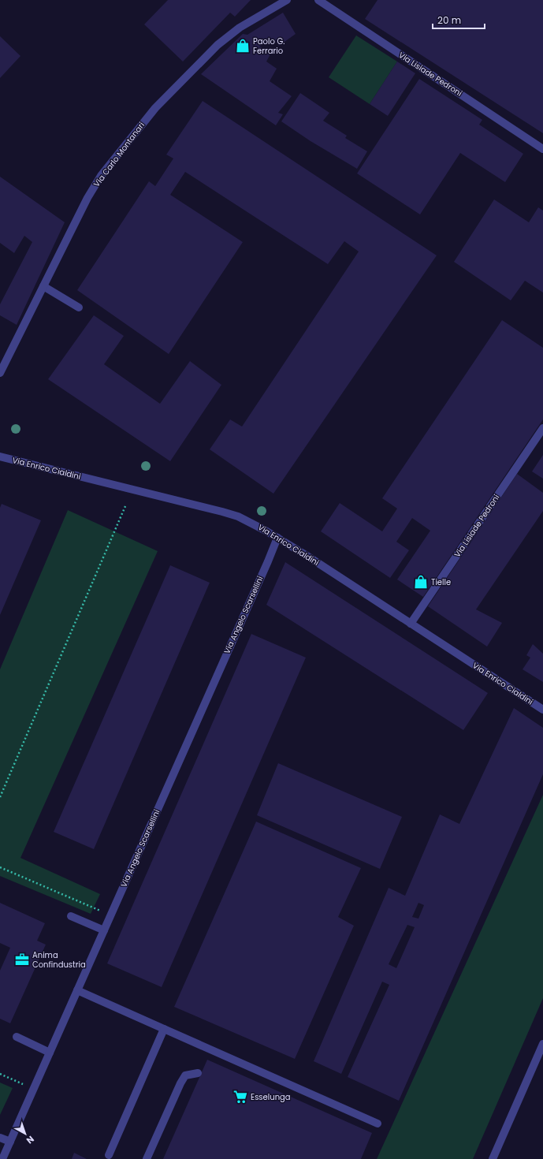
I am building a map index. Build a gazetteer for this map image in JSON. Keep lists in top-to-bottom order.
{
  "streets": {
    "street": [
      "Via Lisiade Pedroni",
      "Via Carlo Montanari",
      "Via Enrico Cialdini",
      "Via Angelo Scarsellini"
    ]
  },
  "crossings": [
    ["Via Lisiade Pedroni", "Via Enrico Cialdini"],
    ["Via Enrico Cialdini", "Via Angelo Scarsellini"]
  ],
  "places": {
    "shop": ["Paolo G. Ferrario", "Tielle"],
    "office": ["Anima Confindustria"],
    "supermarket": ["Esselunga"]
  },
  "scale_bar": "20 m",
  "north": "bottom right"
}
